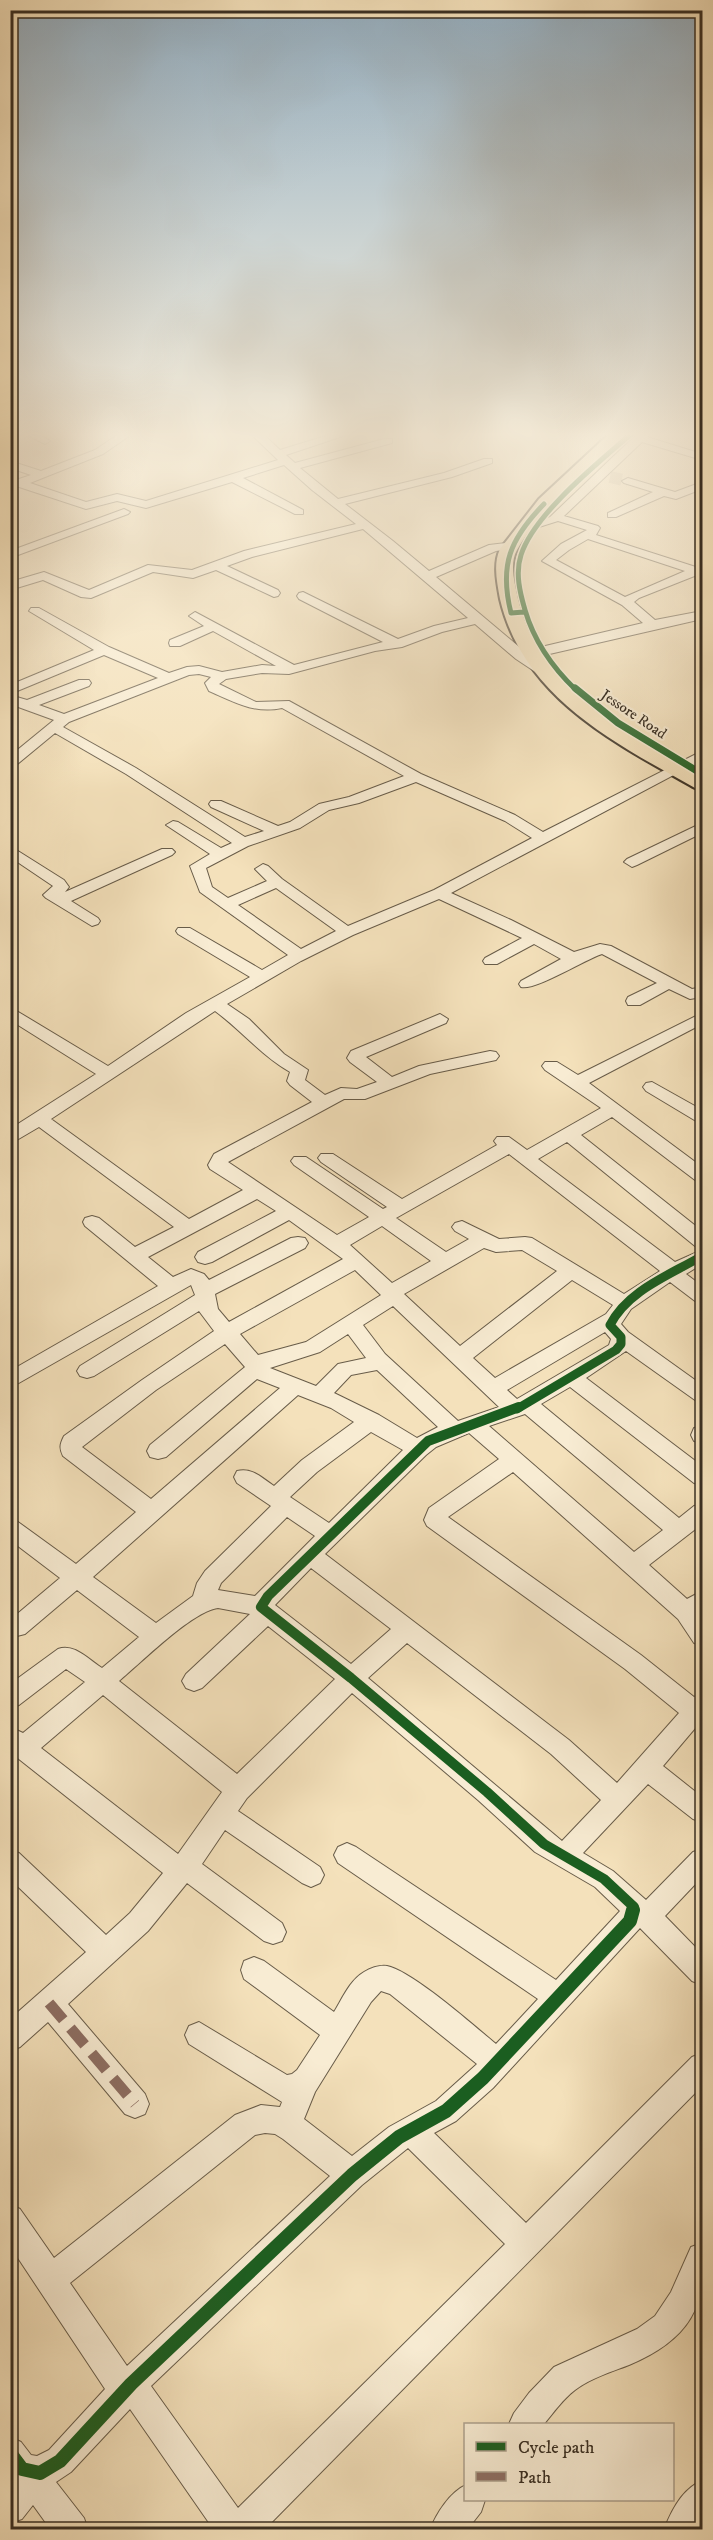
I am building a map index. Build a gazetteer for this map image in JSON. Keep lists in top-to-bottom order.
{
  "streets": {
    "highway": ["Jessore Road"]
  },
  "legend": ["Cycle path", "Path"]
}
